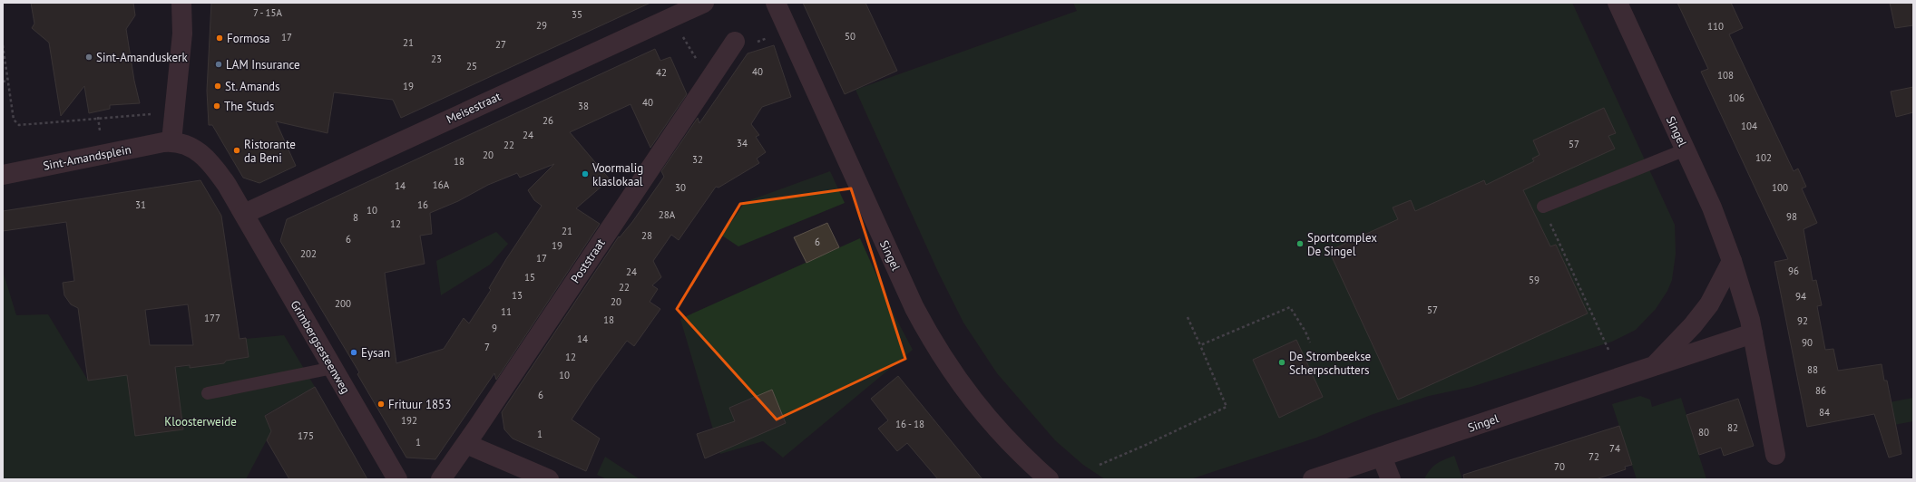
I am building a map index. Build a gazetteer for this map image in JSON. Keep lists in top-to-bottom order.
{
  "streets": {
    "street": [
      "Meisestraat",
      "Singel",
      "Sint-Amandsplein",
      "Poststraat",
      "Grimbergsesteenweg"
    ]
  },
  "crossings": [
    ["Meisestraat", "Sint-Amandsplein"],
    ["Meisestraat", "Grimbergsesteenweg"],
    ["Sint-Amandsplein", "Grimbergsesteenweg"]
  ],
  "parks": ["Kloosterweide"],
  "places": [
    "Formosa",
    "Sint-Amanduskerk",
    "LAM Insurance",
    "St. Amands",
    "The Studs",
    "Ristorante da Beni",
    "Voormalig klaslokaal",
    "Sportcomplex De Singel",
    "Eysan",
    "De Strombeekse Scherpschutters",
    "Frituur 1853"
  ],
  "house_numbers": [
    "7 - 15A",
    "35",
    "29",
    "110",
    "50",
    "17",
    "21",
    "27",
    "23",
    "25",
    "40",
    "42",
    "108",
    "19",
    "106",
    "40",
    "38",
    "26",
    "104",
    "24",
    "34",
    "57",
    "22",
    "20",
    "102",
    "32",
    "18",
    "16A",
    "14",
    "30",
    "100",
    "31",
    "16",
    "10",
    "28A",
    "98",
    "8",
    "12",
    "21",
    "28",
    "6",
    "6",
    "19",
    "202",
    "17",
    "96",
    "24",
    "15",
    "59",
    "22",
    "13",
    "94",
    "20",
    "200",
    "57",
    "11",
    "177",
    "18",
    "92",
    "9",
    "14",
    "90",
    "7",
    "12",
    "88",
    "10",
    "86",
    "6",
    "84",
    "192",
    "16 - 18",
    "82",
    "80",
    "1",
    "175",
    "1",
    "74",
    "72",
    "70"
  ]
}
